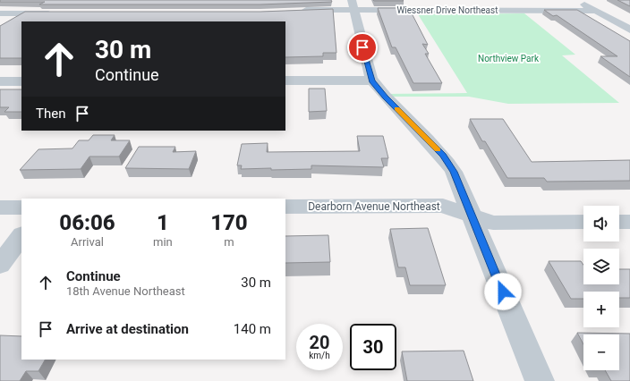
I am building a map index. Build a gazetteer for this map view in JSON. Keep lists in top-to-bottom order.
{
  "streets": {
    "street": ["Wiessner Drive Northeast", "Dearborn Avenue Northeast"]
  },
  "parks": ["Northview Park"],
  "page": {
    "turn": ["30 m", "Continue"],
    "then": "Then",
    "eta": [
      "06:06",
      "Arrival",
      "1",
      "min",
      "170",
      "m"
    ],
    "map_buttons": ["+", "−"],
    "list": [
      {
        "name": "Continue",
        "note": "18th Avenue Northeast",
        "value": "30 m"
      },
      {
        "name": "Arrive at destination",
        "value": "140 m"
      }
    ],
    "speed": "20 km/h",
    "limit": "30"
  }
}
